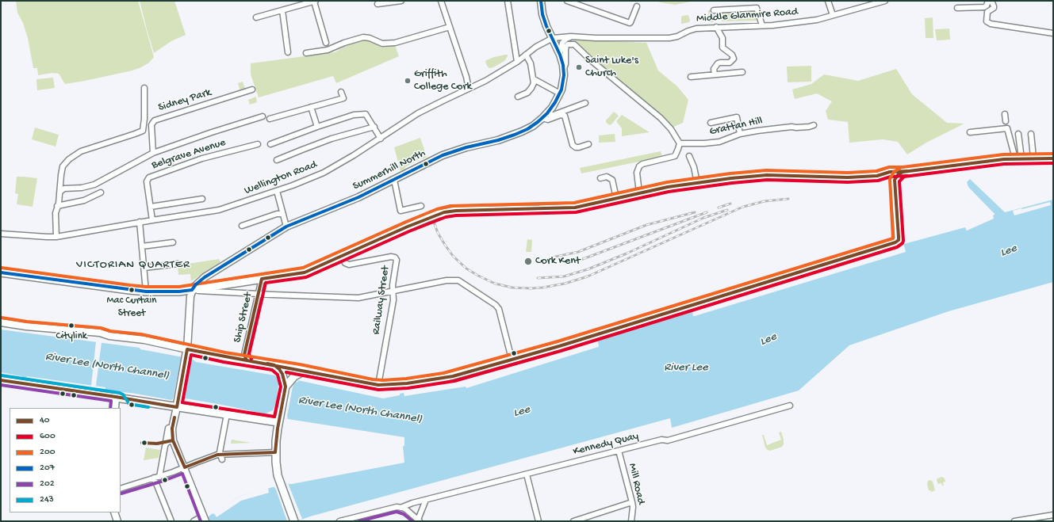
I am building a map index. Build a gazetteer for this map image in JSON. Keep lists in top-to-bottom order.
{
  "streets": {
    "main road": ["Summerhill North"],
    "street": [
      "Middle Glanmire Road",
      "Sidney Park",
      "Grattan Hill",
      "Belgrave Avenue",
      "Wellington Road",
      "Railway Street",
      "Ship Street",
      "Kennedy Quay",
      "Mill Road"
    ]
  },
  "crossings": [
    ["Middle Glanmire Road", "Summerhill North"],
    ["Middle Glanmire Road", "Wellington Road"],
    ["Belgrave Avenue", "Wellington Road"],
    ["Summerhill North", "Wellington Road"],
    ["Kennedy Quay", "Mill Road"]
  ],
  "districts": ["VICTORIAN QUARTER"],
  "water": ["Lee", "River Lee (North Channel)", "River Lee"],
  "places": [
    "Saint Luke's Church",
    "Griffith College Cork",
    "Cork Kent",
    "Mac Curtain Street",
    "Citylink"
  ],
  "lines": [
    "transit line 207",
    "transit line 200",
    "transit line 40",
    "transit line 600",
    "transit line 243",
    "transit line 202"
  ],
  "legend": [
    "40",
    "600",
    "200",
    "207",
    "202",
    "243"
  ]
}
